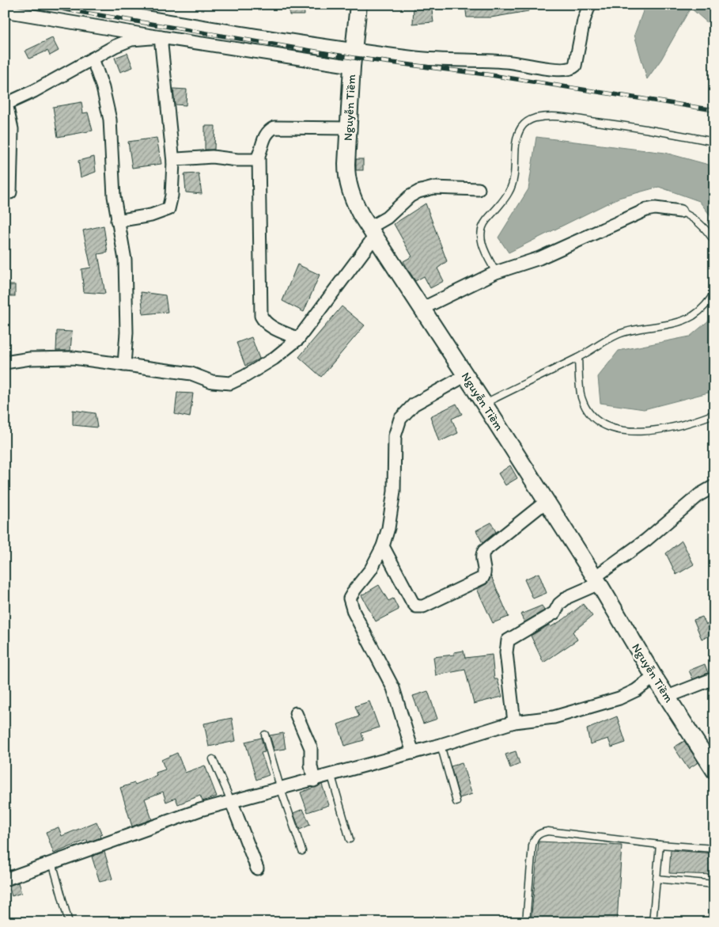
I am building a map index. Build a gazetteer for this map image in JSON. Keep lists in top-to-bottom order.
{
  "streets": {
    "street": ["Nguyễn Tiềm"]
  }
}
